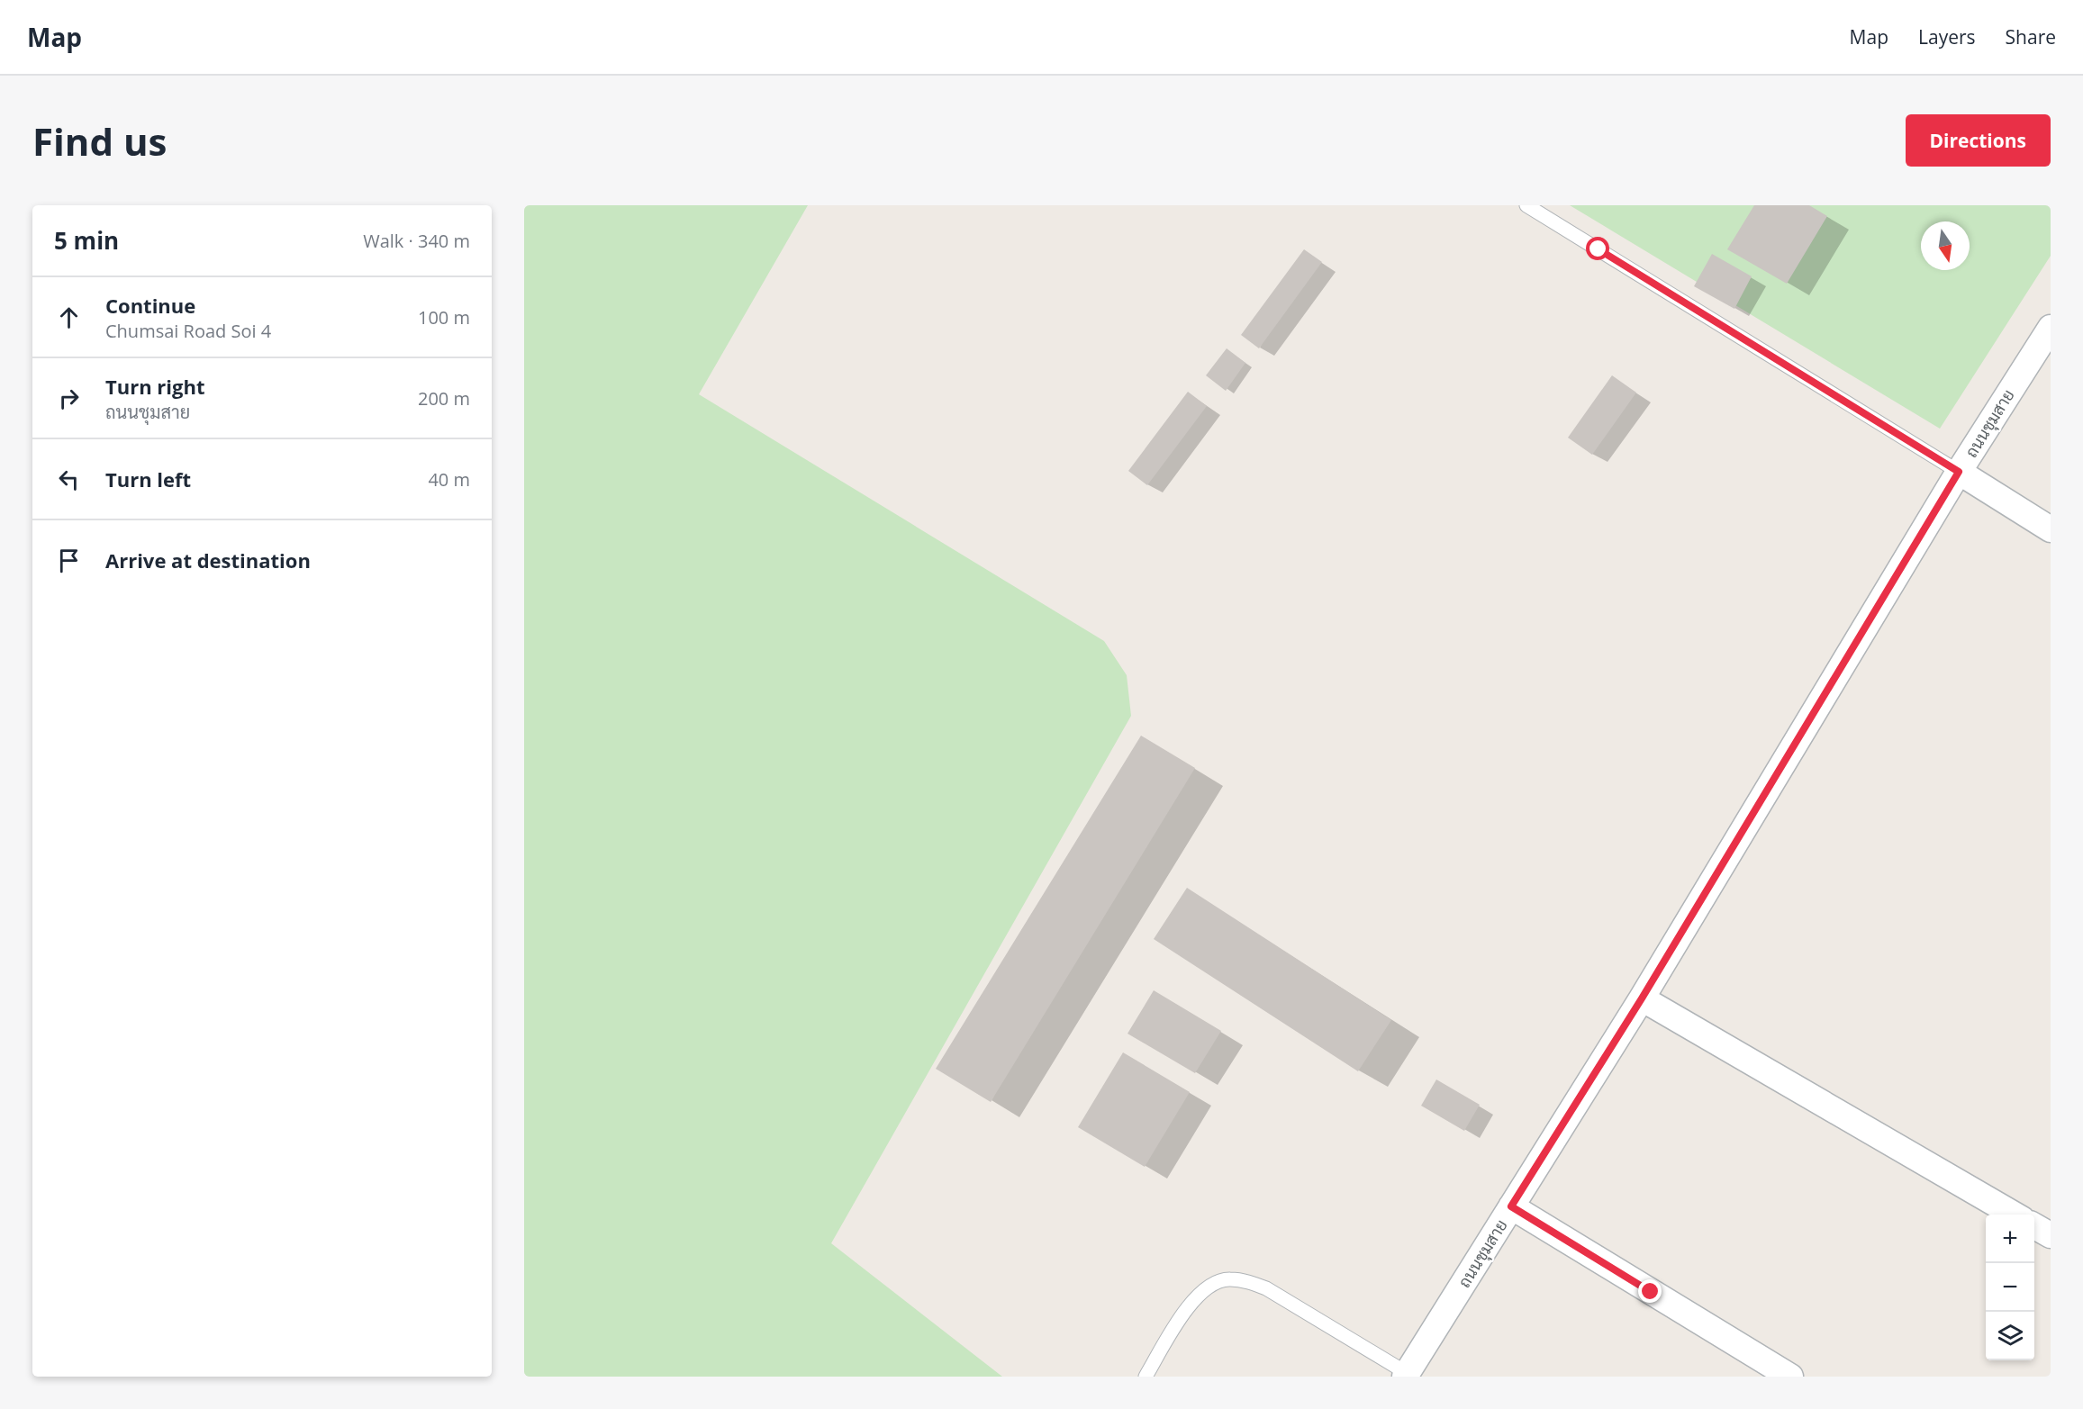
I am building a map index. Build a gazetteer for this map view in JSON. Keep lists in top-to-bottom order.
{
  "streets": {
    "street": ["ถนนชุมสาย"]
  },
  "north": "bottom",
  "page": {
    "header": "Map",
    "nav": ["Map", "Layers", "Share"],
    "buttons": "Directions",
    "title": "Find us",
    "heading": ["5 min", "Walk · 340 m"],
    "list": [
      ["Continue", "Chumsai Road Soi 4", "100 m"],
      ["Turn right", "ถนนชุมสาย", "200 m"],
      ["Turn left", "40 m"],
      "Arrive at destination"
    ],
    "map_buttons": ["+", "−"]
  }
}
